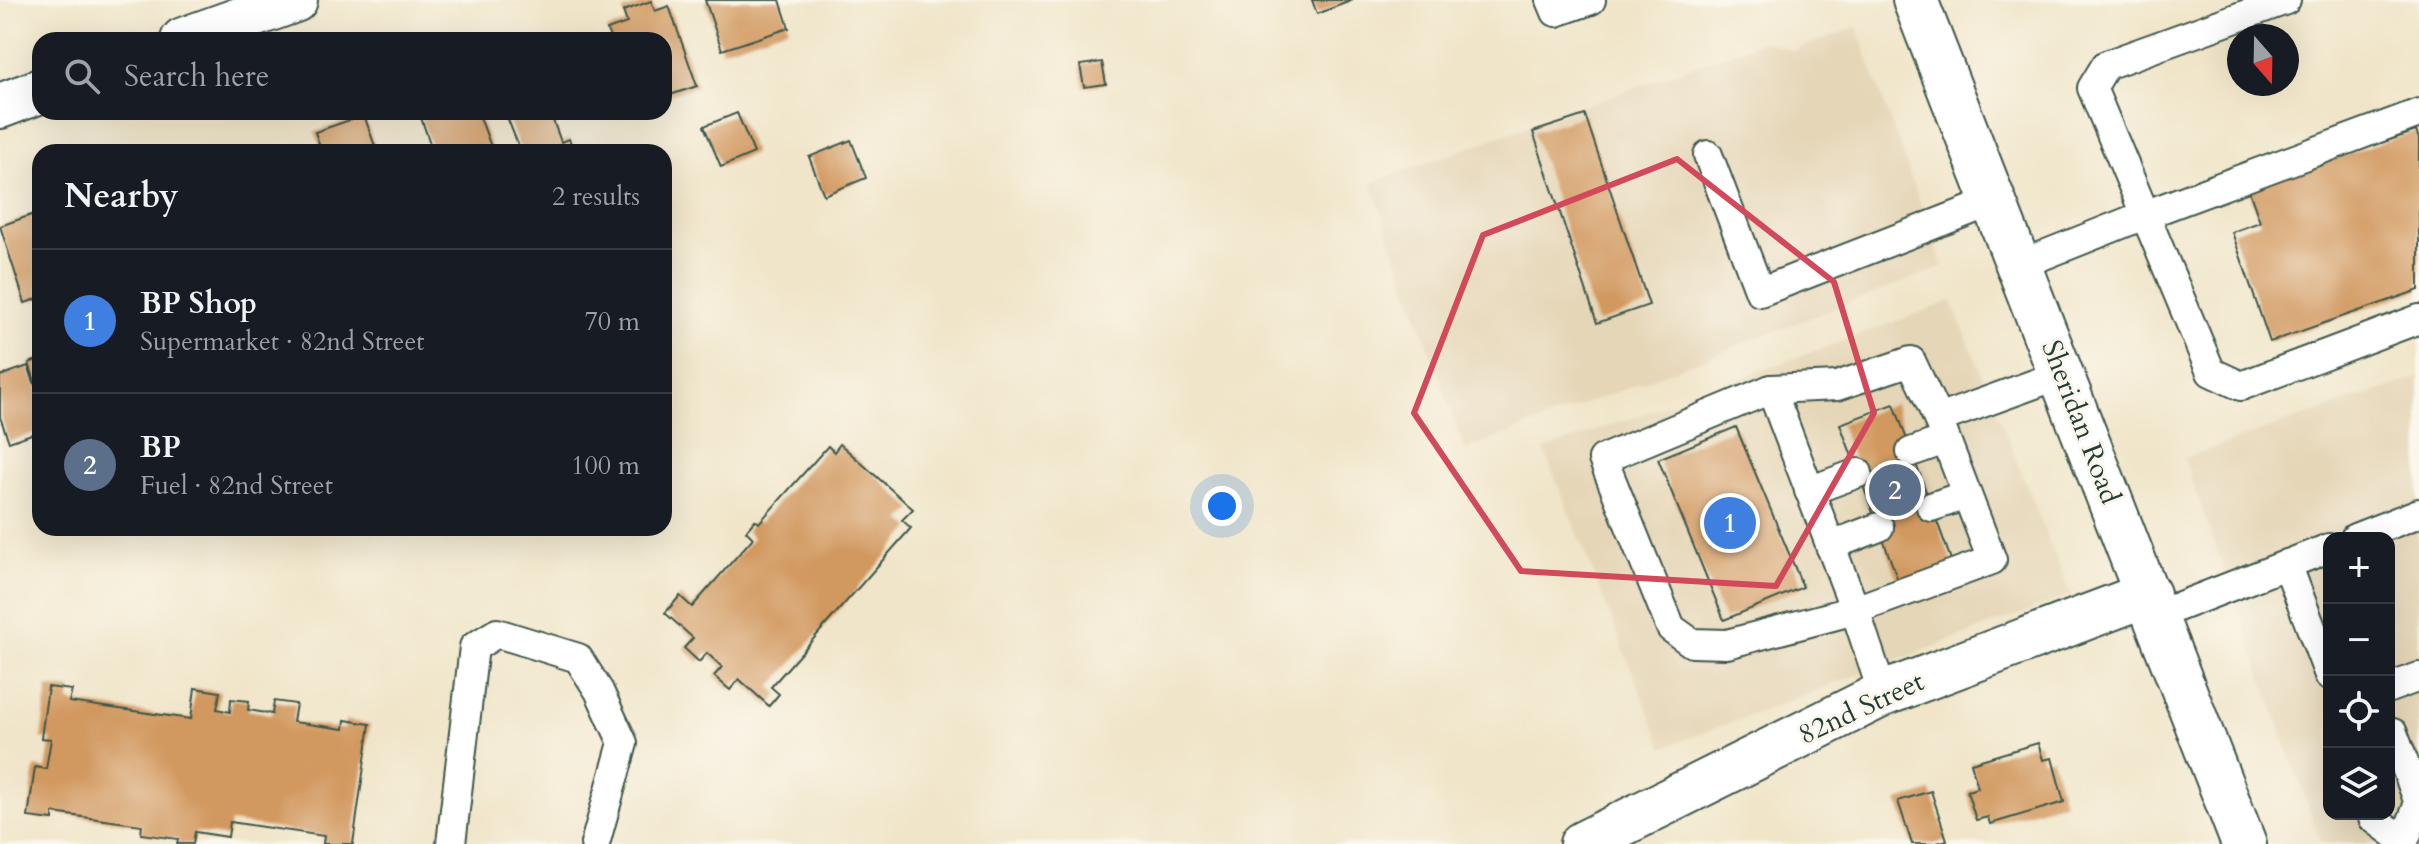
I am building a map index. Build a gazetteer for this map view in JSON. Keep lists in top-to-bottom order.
{
  "streets": {
    "main road": ["Sheridan Road", "82nd Street"]
  },
  "crossings": [
    ["Sheridan Road", "82nd Street"]
  ],
  "north": "bottom",
  "page": {
    "search": "Search here",
    "heading": ["Nearby", "2 results"],
    "list": [
      {
        "mark": "1",
        "name": "BP Shop",
        "note": "Supermarket · 82nd Street",
        "value": "70 m"
      },
      {
        "mark": "2",
        "name": "BP",
        "note": "Fuel · 82nd Street",
        "value": "100 m"
      }
    ],
    "pins": ["2", "1"],
    "map_buttons": ["+", "−"]
  }
}
